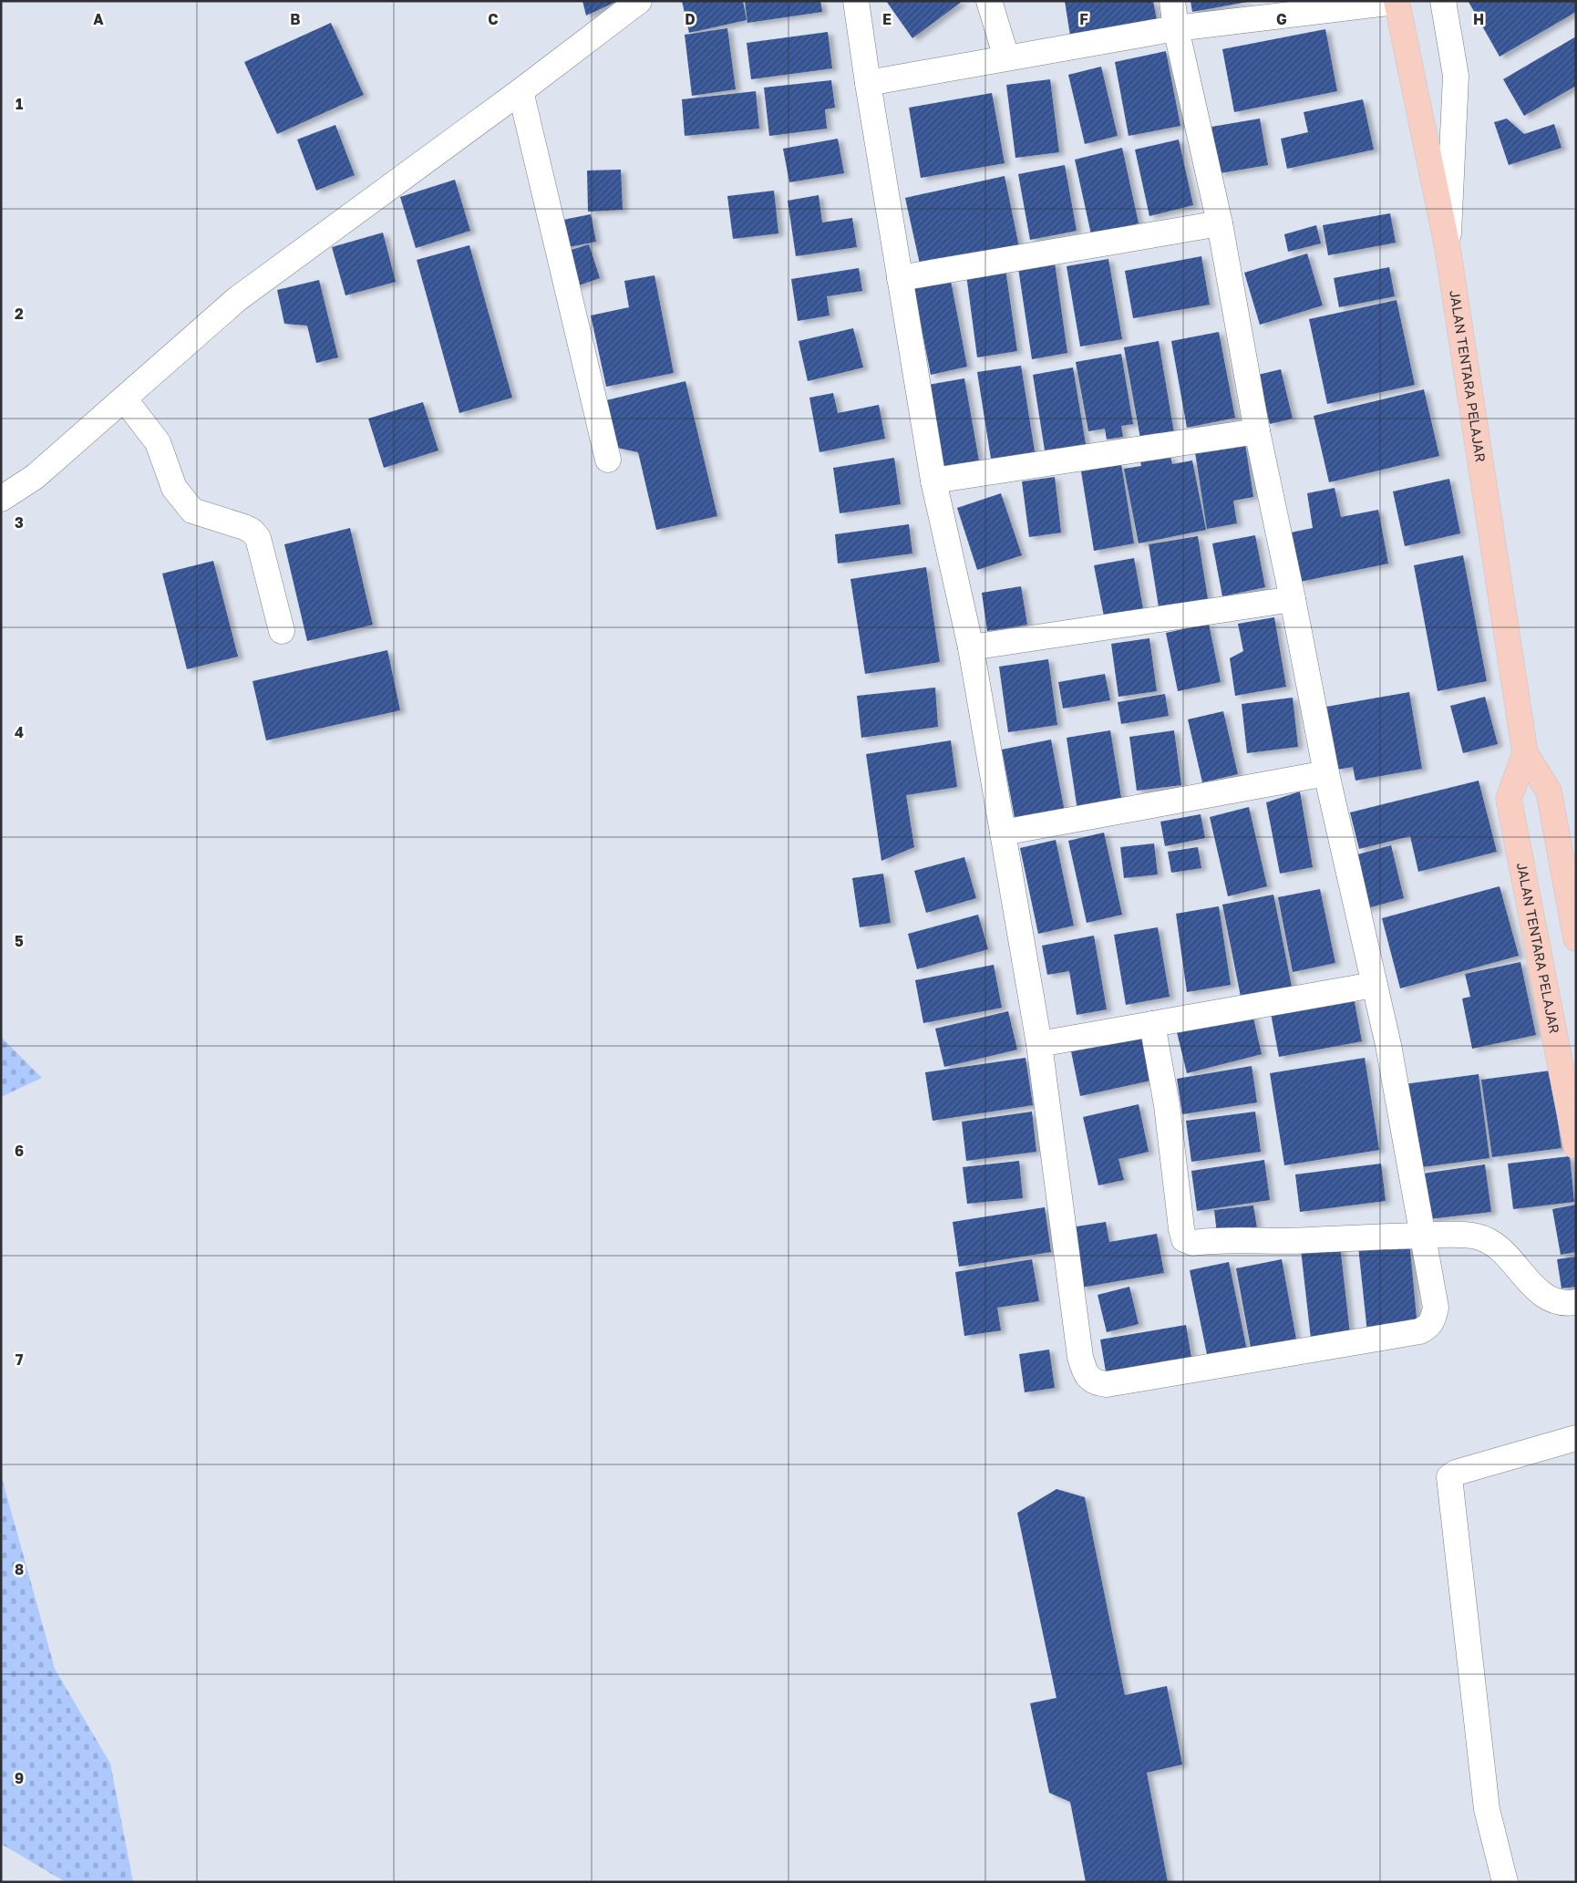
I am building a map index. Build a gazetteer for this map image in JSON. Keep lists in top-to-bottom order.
{
  "streets": {
    "main road": ["JALAN TENTARA PELAJAR"]
  },
  "grid": {
    "columns": [
      "A",
      "B",
      "C",
      "D",
      "E",
      "F",
      "G",
      "H"
    ],
    "rows": [
      "1",
      "2",
      "3",
      "4",
      "5",
      "6",
      "7",
      "8",
      "9"
    ]
  }
}
